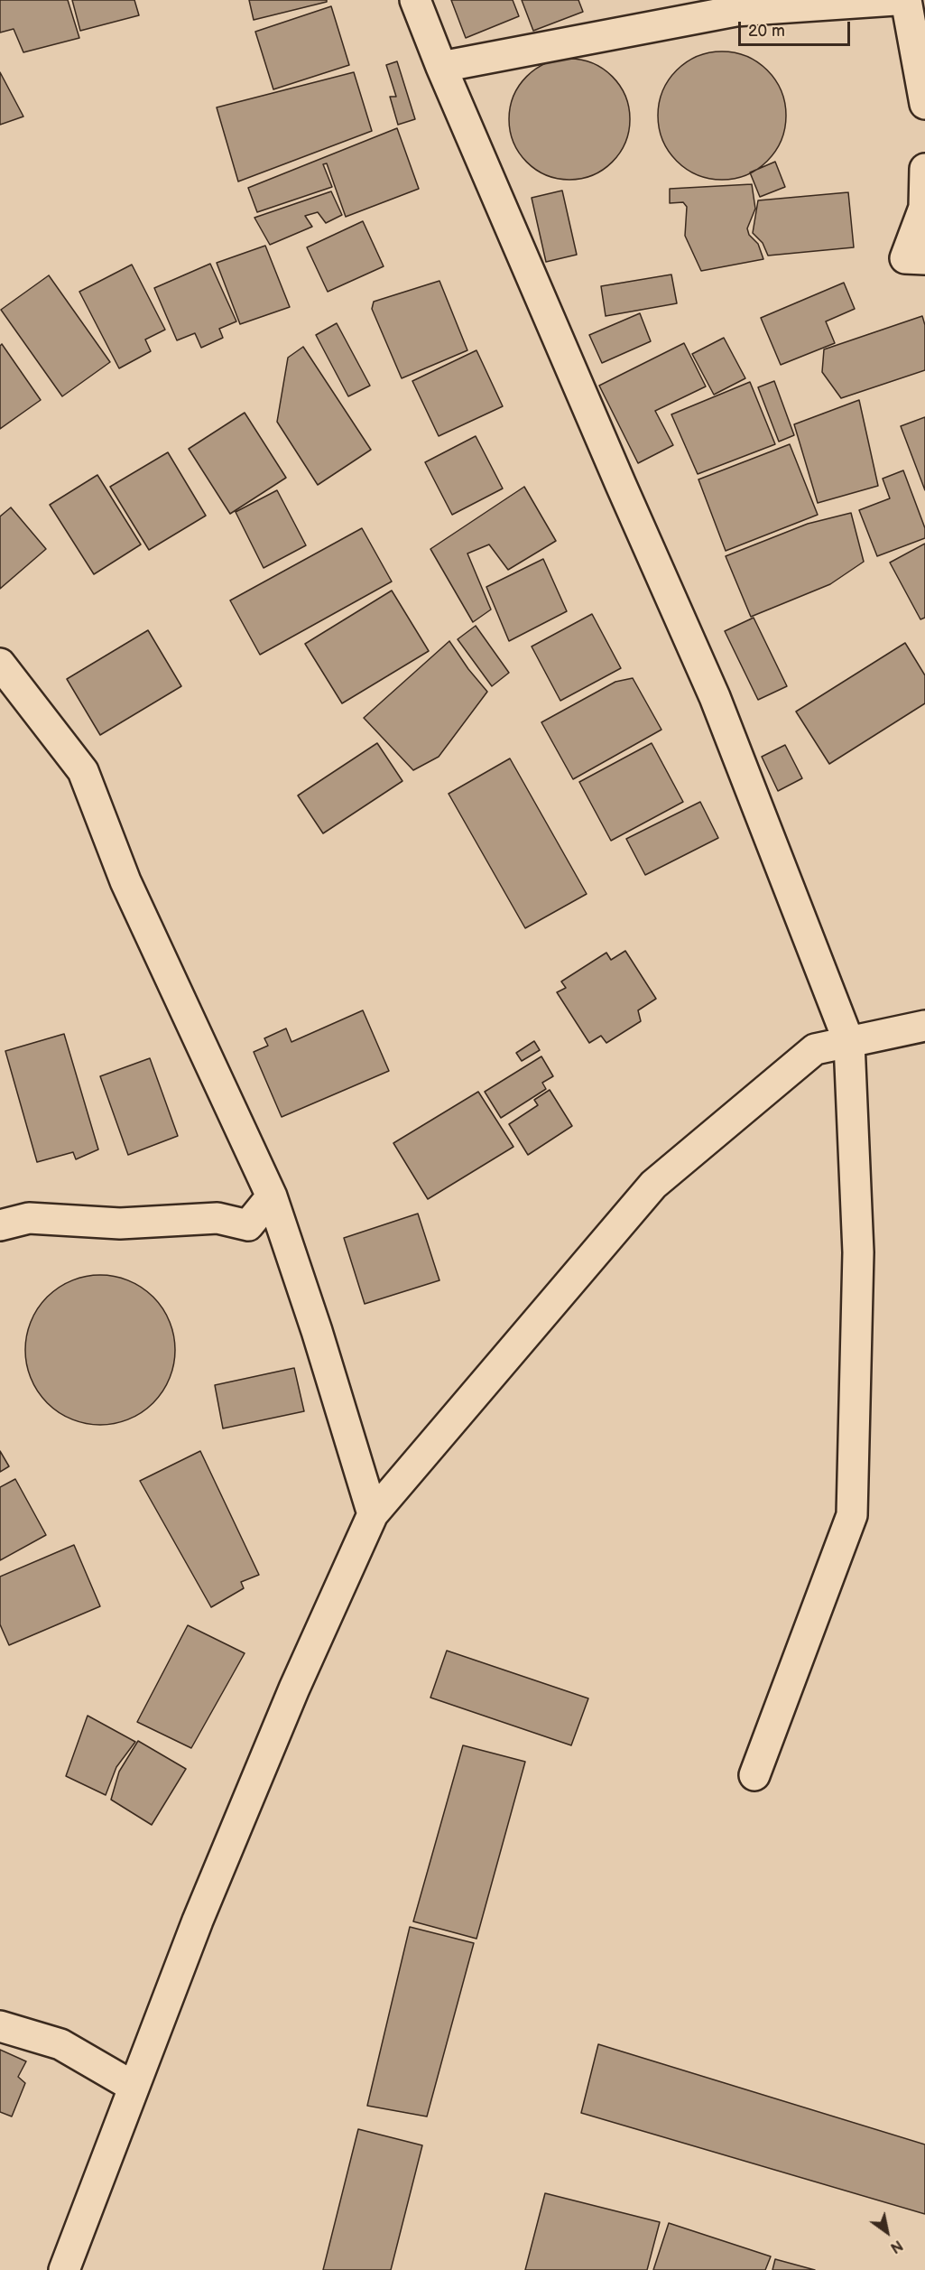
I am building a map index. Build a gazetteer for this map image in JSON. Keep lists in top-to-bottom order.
{
  "scale_bar": "20 m",
  "north": "bottom right"
}
